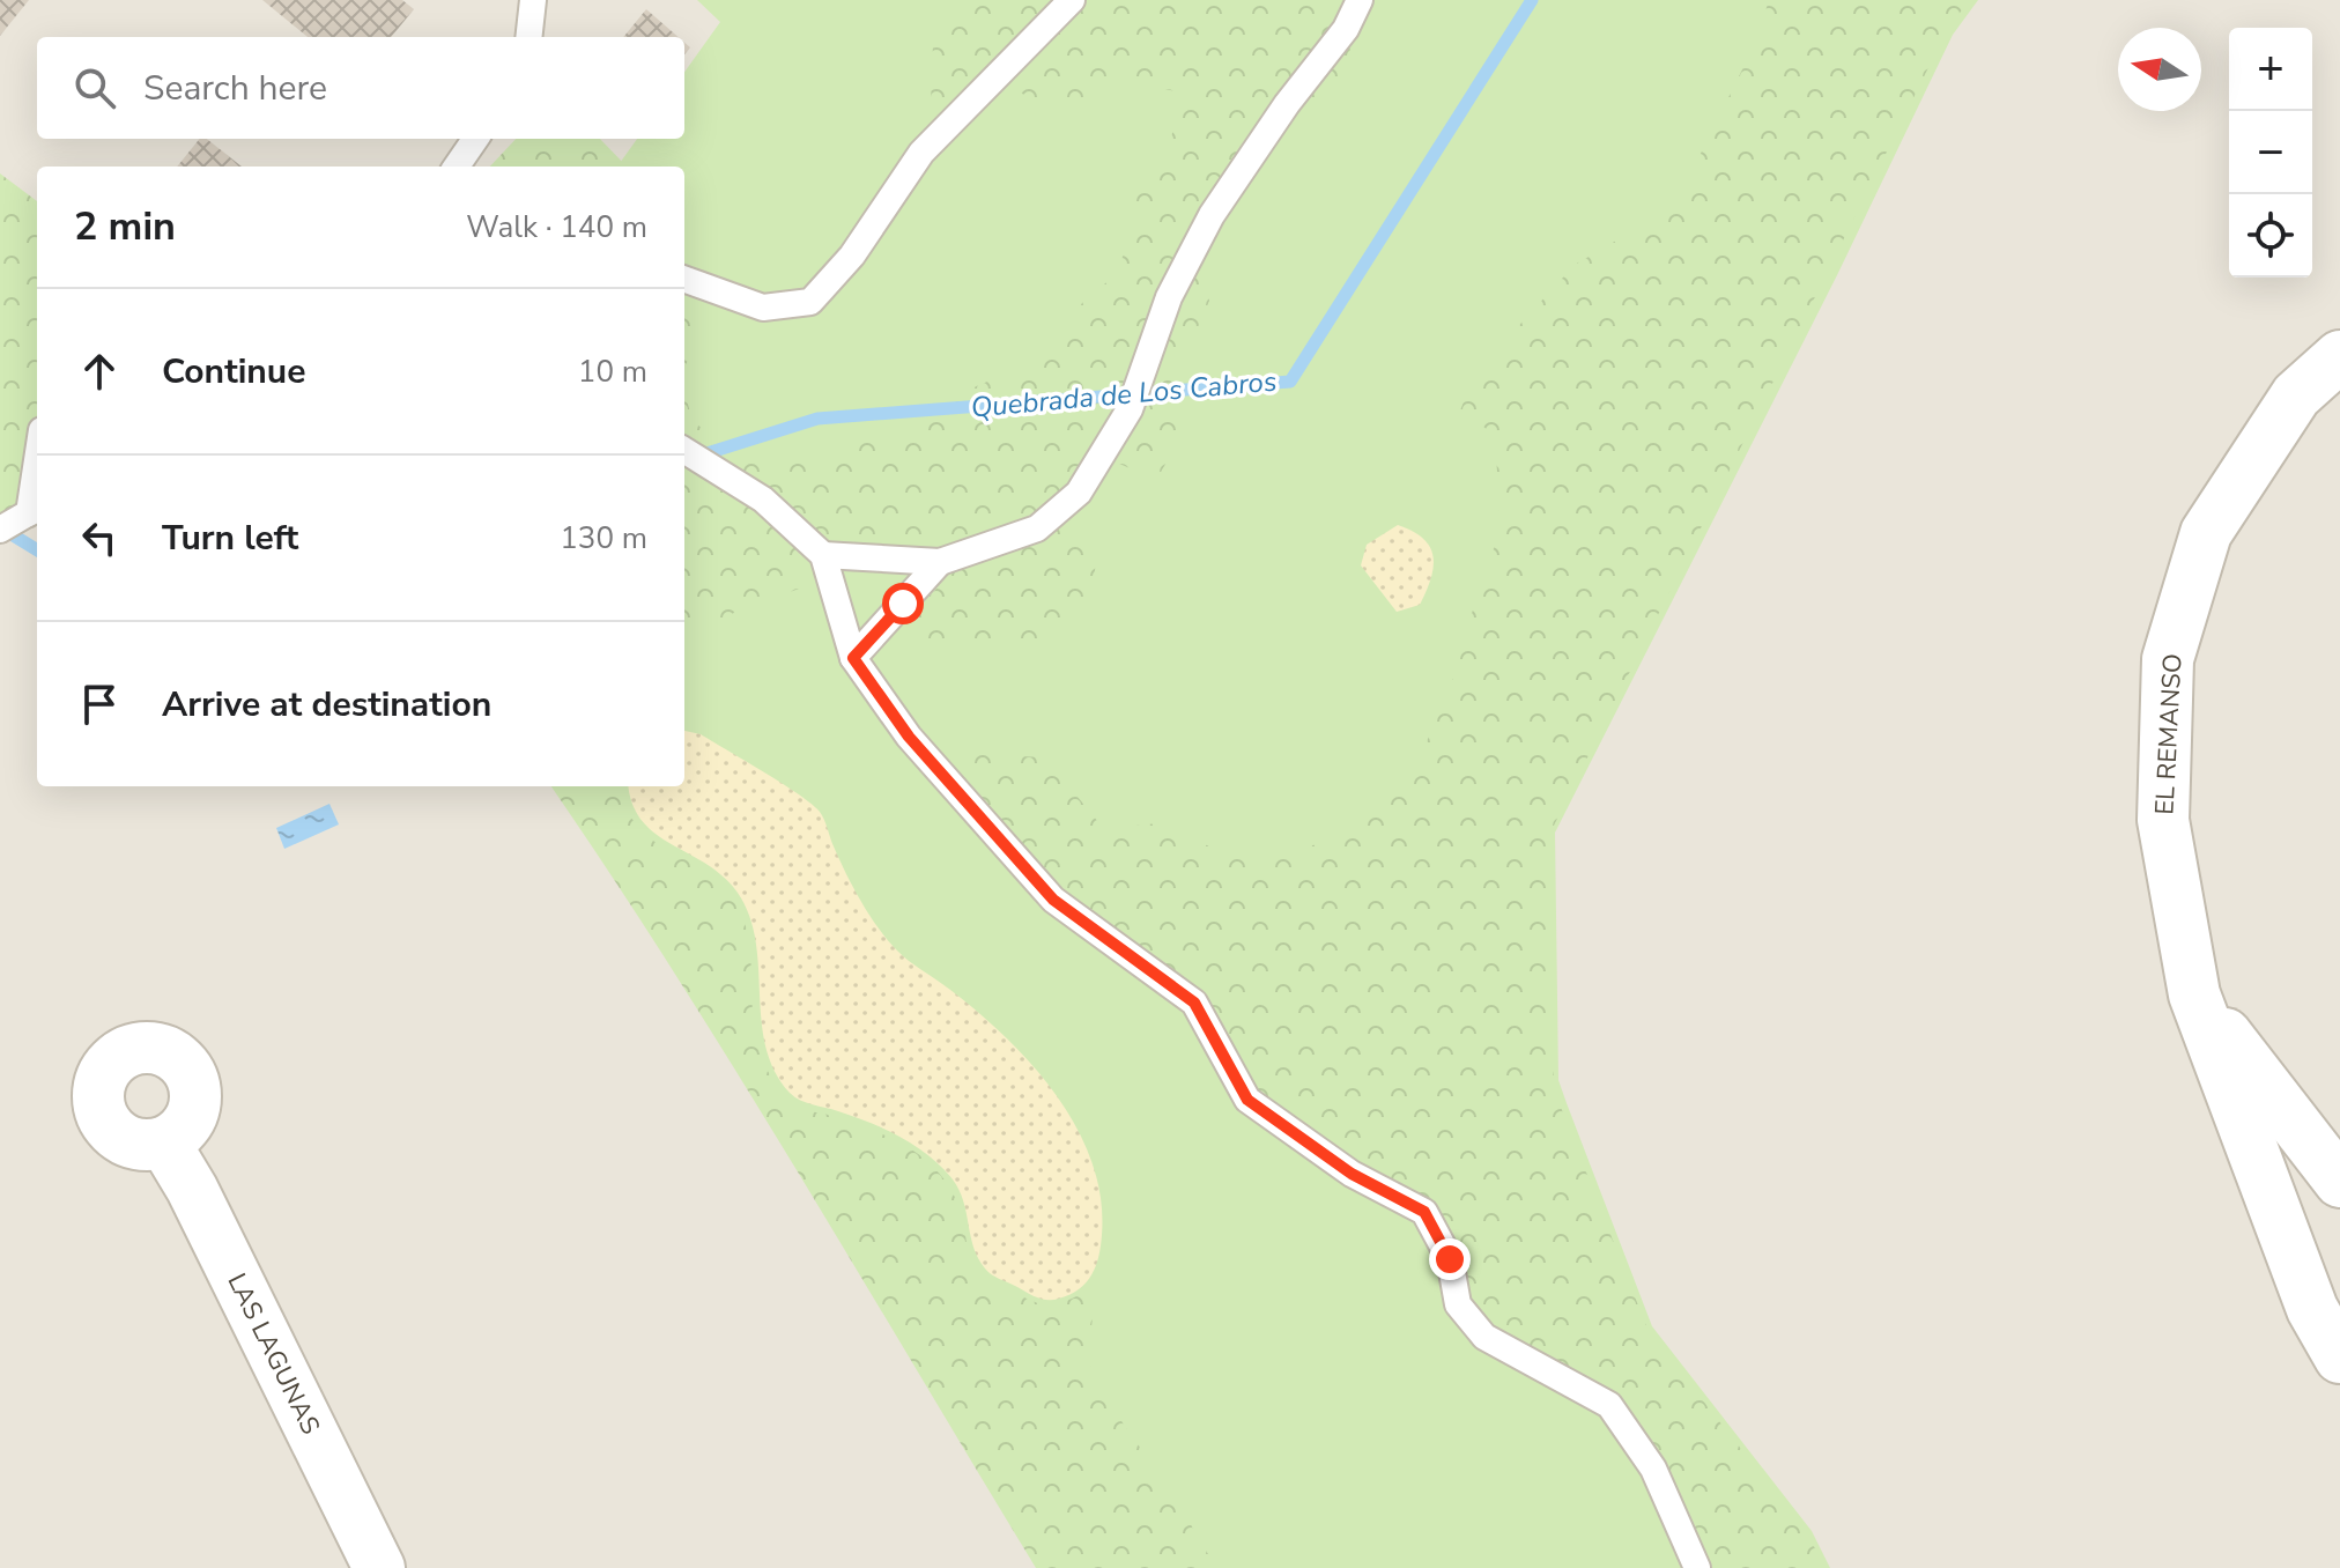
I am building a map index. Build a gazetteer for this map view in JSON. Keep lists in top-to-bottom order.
{
  "streets": {
    "street": ["EL REMANSO", "LAS LAGUNAS"]
  },
  "water": ["Quebrada de Los Cabros"],
  "north": "left",
  "page": {
    "map_buttons": ["+", "−"],
    "search": "Search here",
    "heading": ["2 min", "Walk · 140 m"],
    "list": [
      ["Continue", "10 m"],
      ["Turn left", "130 m"],
      "Arrive at destination"
    ]
  }
}
